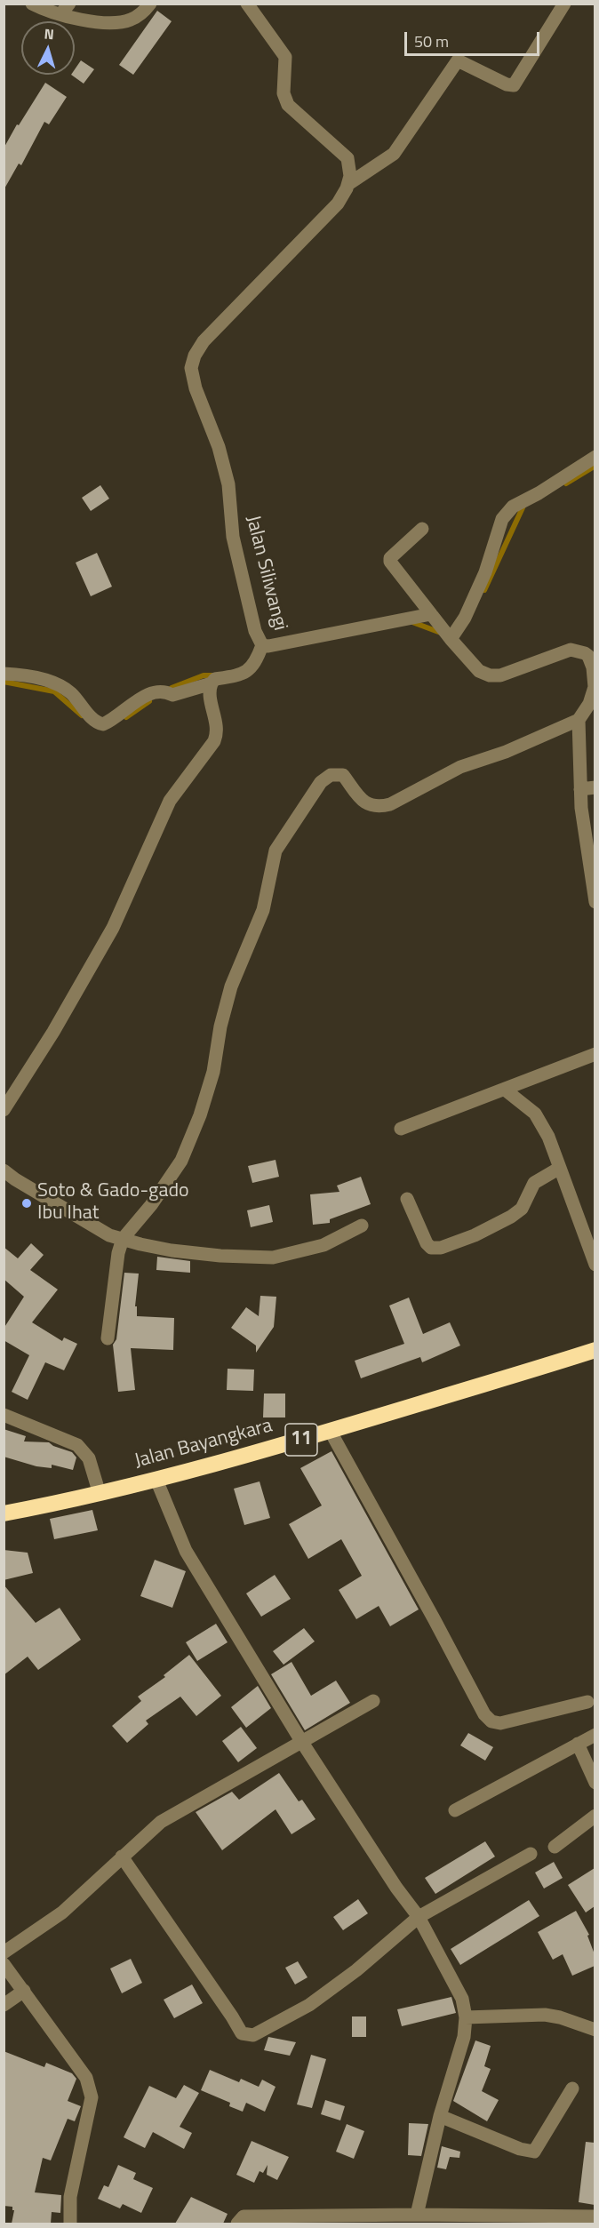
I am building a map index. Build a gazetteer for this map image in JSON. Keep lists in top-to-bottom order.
{
  "streets": {
    "highway": ["11", "Jalan Bayangkara"],
    "street": ["Jalan Siliwangi"]
  },
  "places": ["Soto & Gado-gado Ibu Ihat"],
  "scale_bar": "50 m",
  "north": "top"
}
